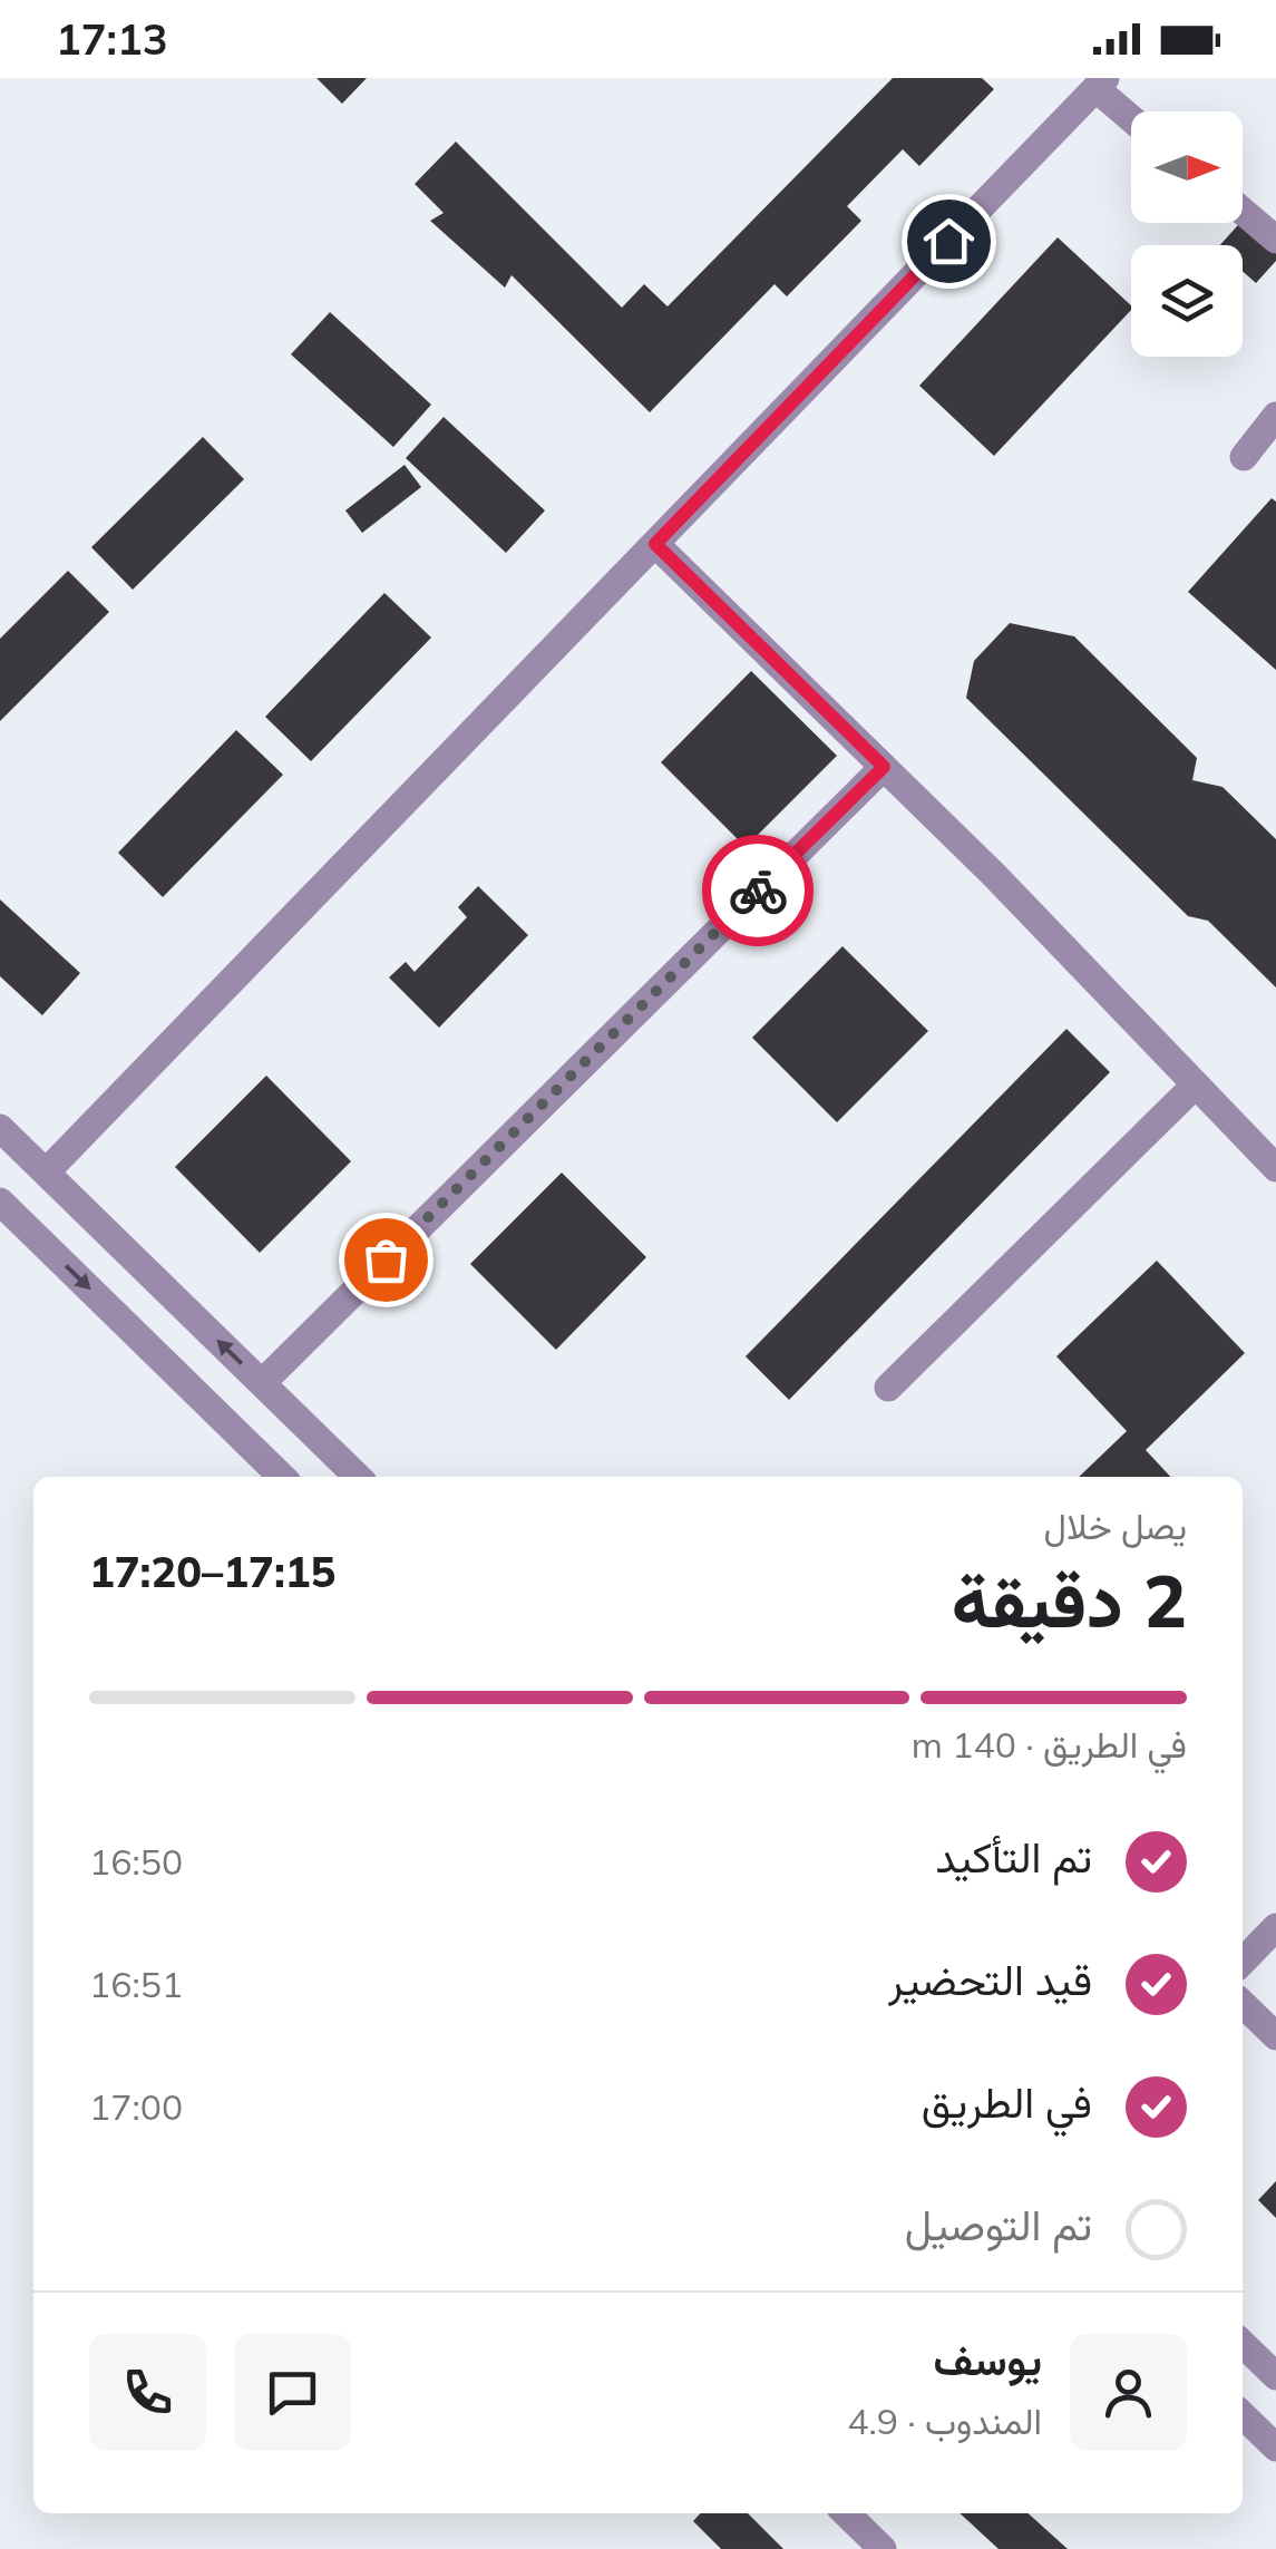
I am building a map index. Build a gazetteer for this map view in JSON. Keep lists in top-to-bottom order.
{
  "north": "right",
  "page": {
    "status": "17:13",
    "heading": ["2 دقيقة", "يصل خلال", "17:15–17:20"],
    "panel": ["يوسف", "المندوب · 4.9"],
    "bar": "في الطريق · 140 m",
    "list": [
      ["تم التأكيد", "16:50"],
      ["قيد التحضير", "16:51"],
      ["في الطريق", "17:00"],
      "تم التوصيل"
    ]
  }
}
